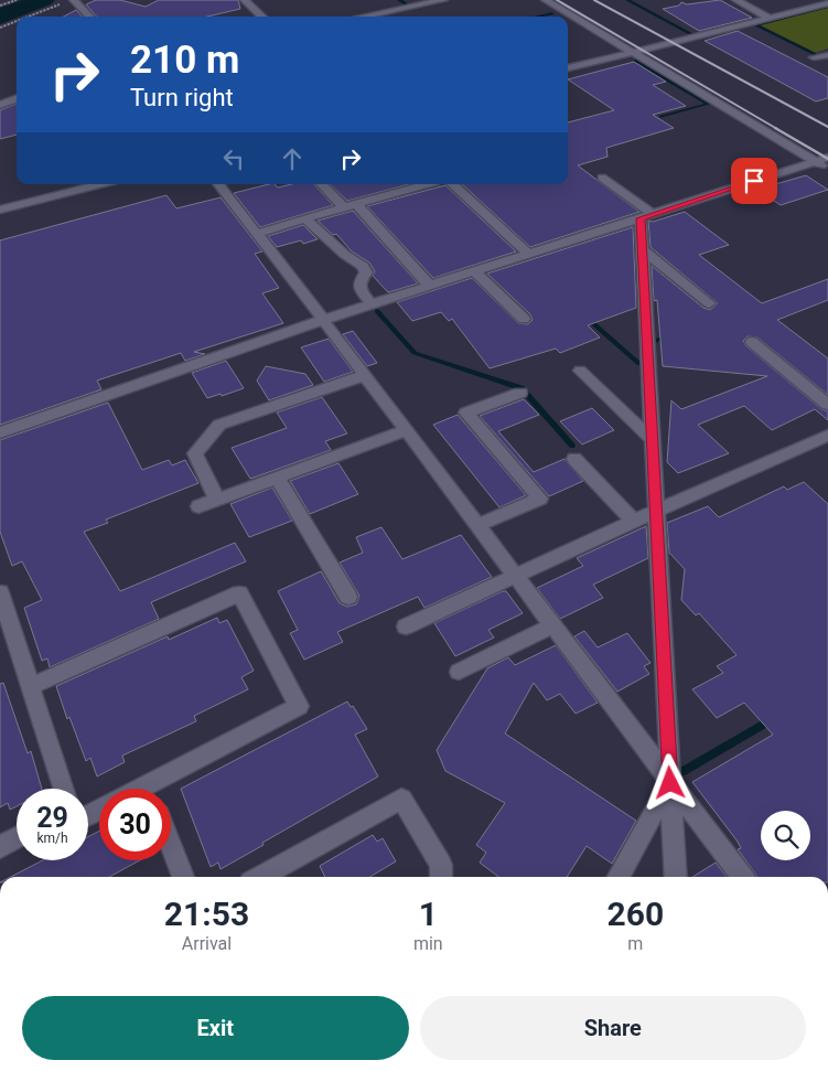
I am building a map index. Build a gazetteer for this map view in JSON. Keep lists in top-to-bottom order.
{
  "page": {
    "turn": ["210 m", "Turn right"],
    "speed": "29 km/h",
    "limit": "30",
    "eta": [
      "21:53",
      "Arrival",
      "1",
      "min",
      "260",
      "m"
    ],
    "buttons": ["Exit", "Share"]
  }
}
